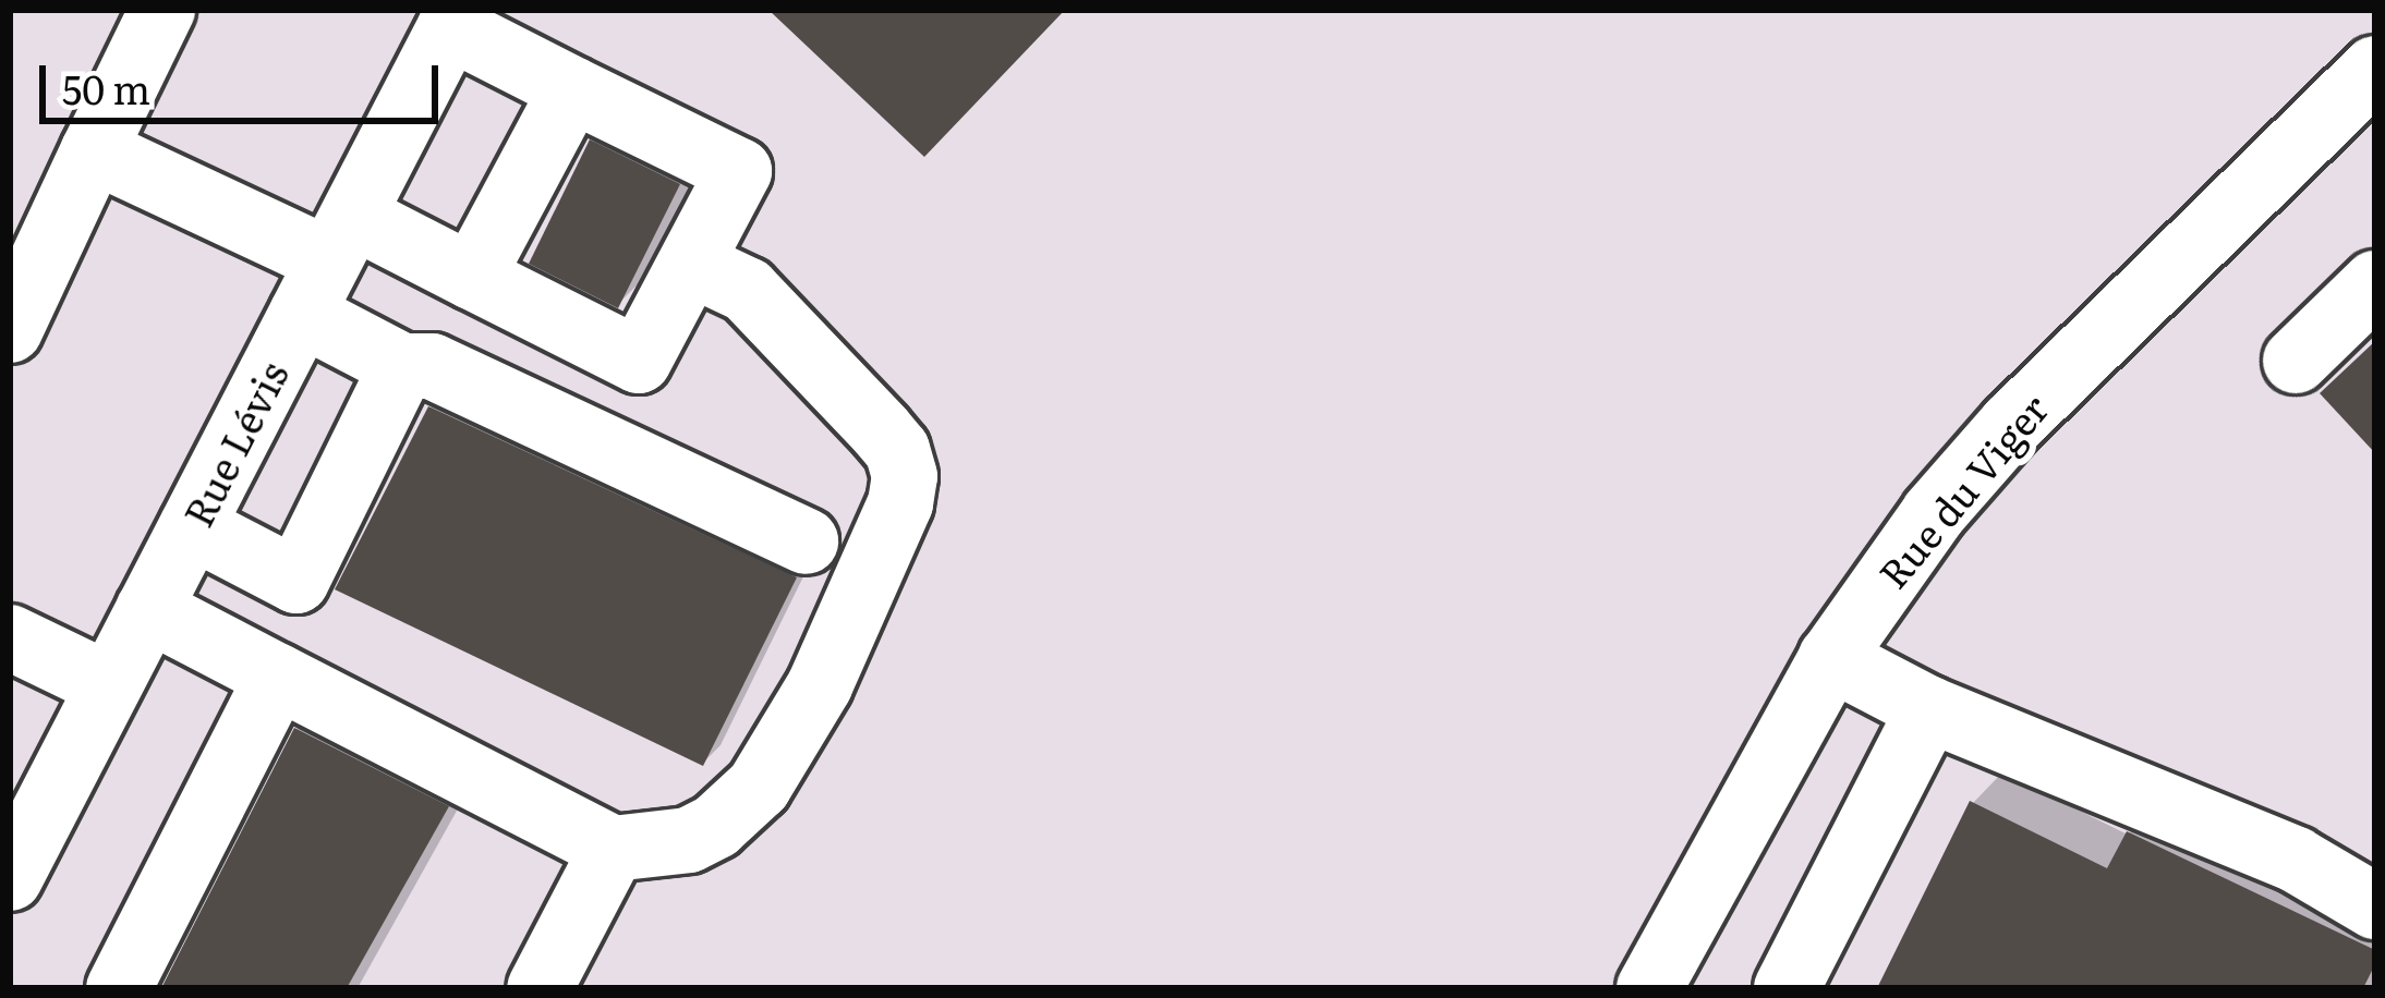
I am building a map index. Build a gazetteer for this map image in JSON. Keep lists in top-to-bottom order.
{
  "streets": {
    "street": ["Rue Lévis", "Rue du Viger"]
  },
  "scale_bar": "50 m"
}
